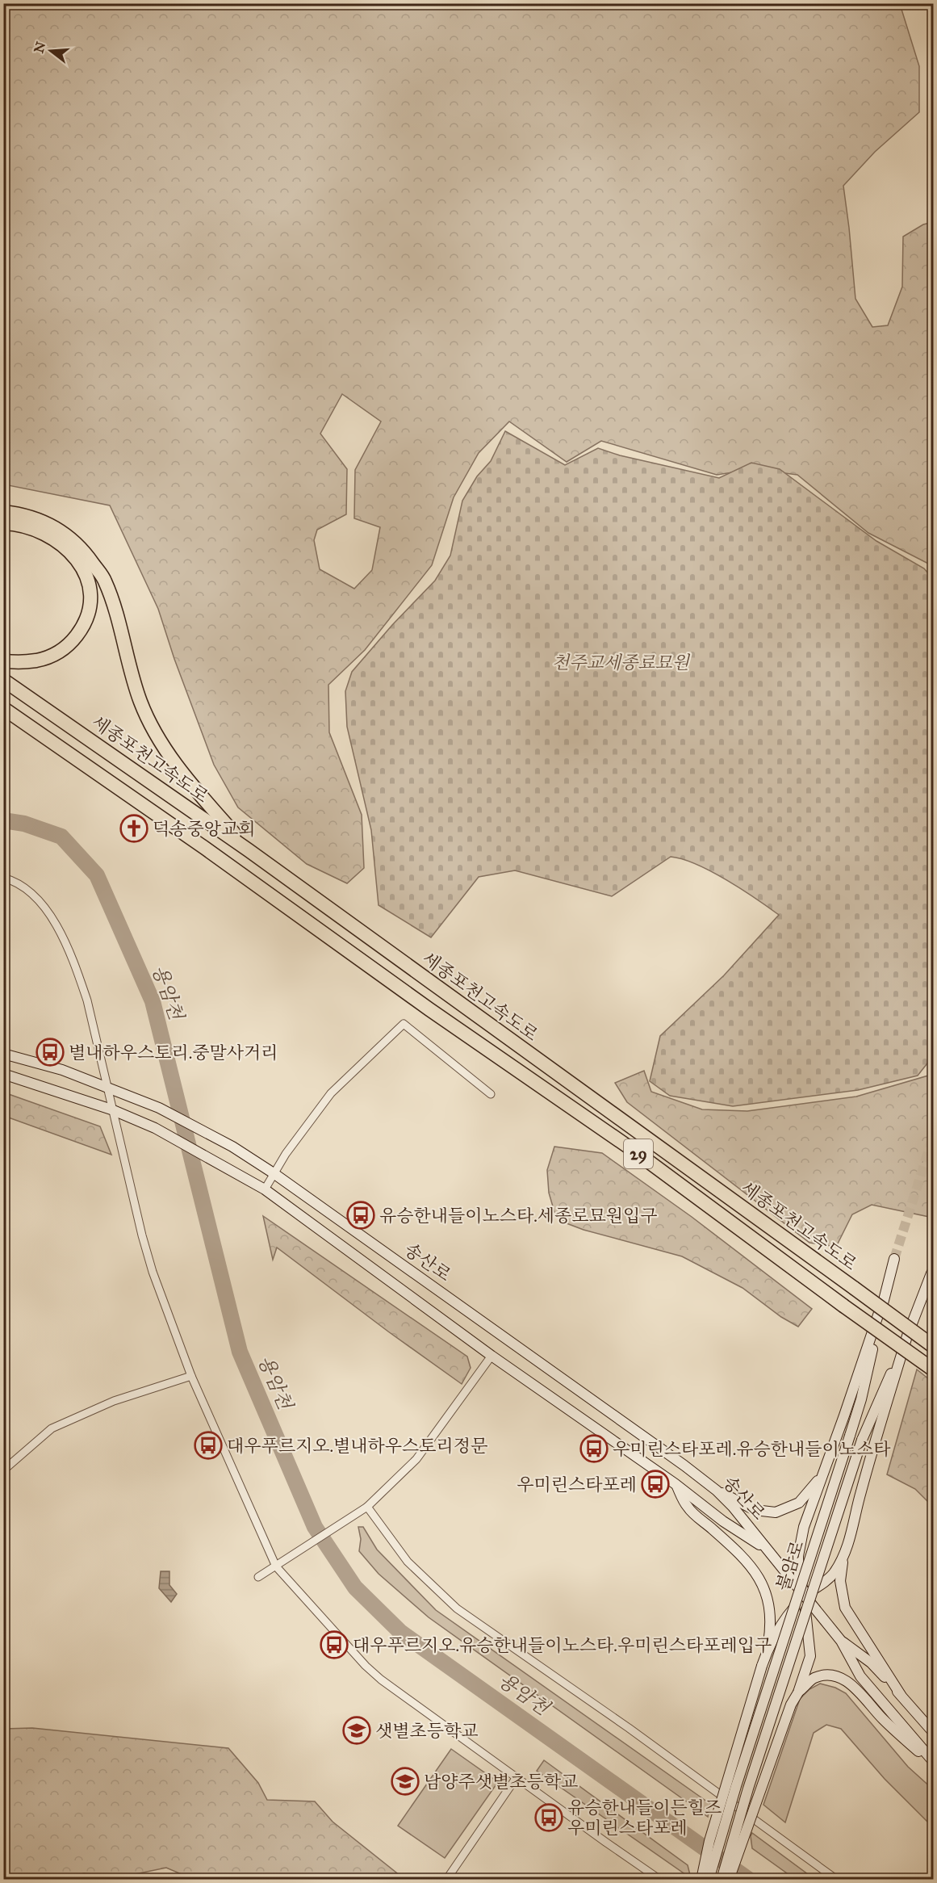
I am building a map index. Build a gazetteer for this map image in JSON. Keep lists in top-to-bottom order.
{
  "streets": {
    "highway": ["세종포천고속도로", "29"],
    "street": ["송산로", "불암로"]
  },
  "water": ["용암천"],
  "parks": ["천주교세종료묘원"],
  "places": {
    "church": ["덕송중앙교회"],
    "bus stop": [
      "별내하우스토리.중말사거리",
      "유승한내들이노스타.세종로묘원입구",
      "대우푸르지오.별내하우스토리정문",
      "우미린스타포레.유승한내들이노스타",
      "우미린스타포레",
      "대우푸르지오.유승한내들이노스타.우미린스타포레입구",
      "유승한내들이든힐즈 우미린스타포레"
    ],
    "school or university": ["샛별초등학교", "남양주샛별초등학교"]
  },
  "north": "left"
}
